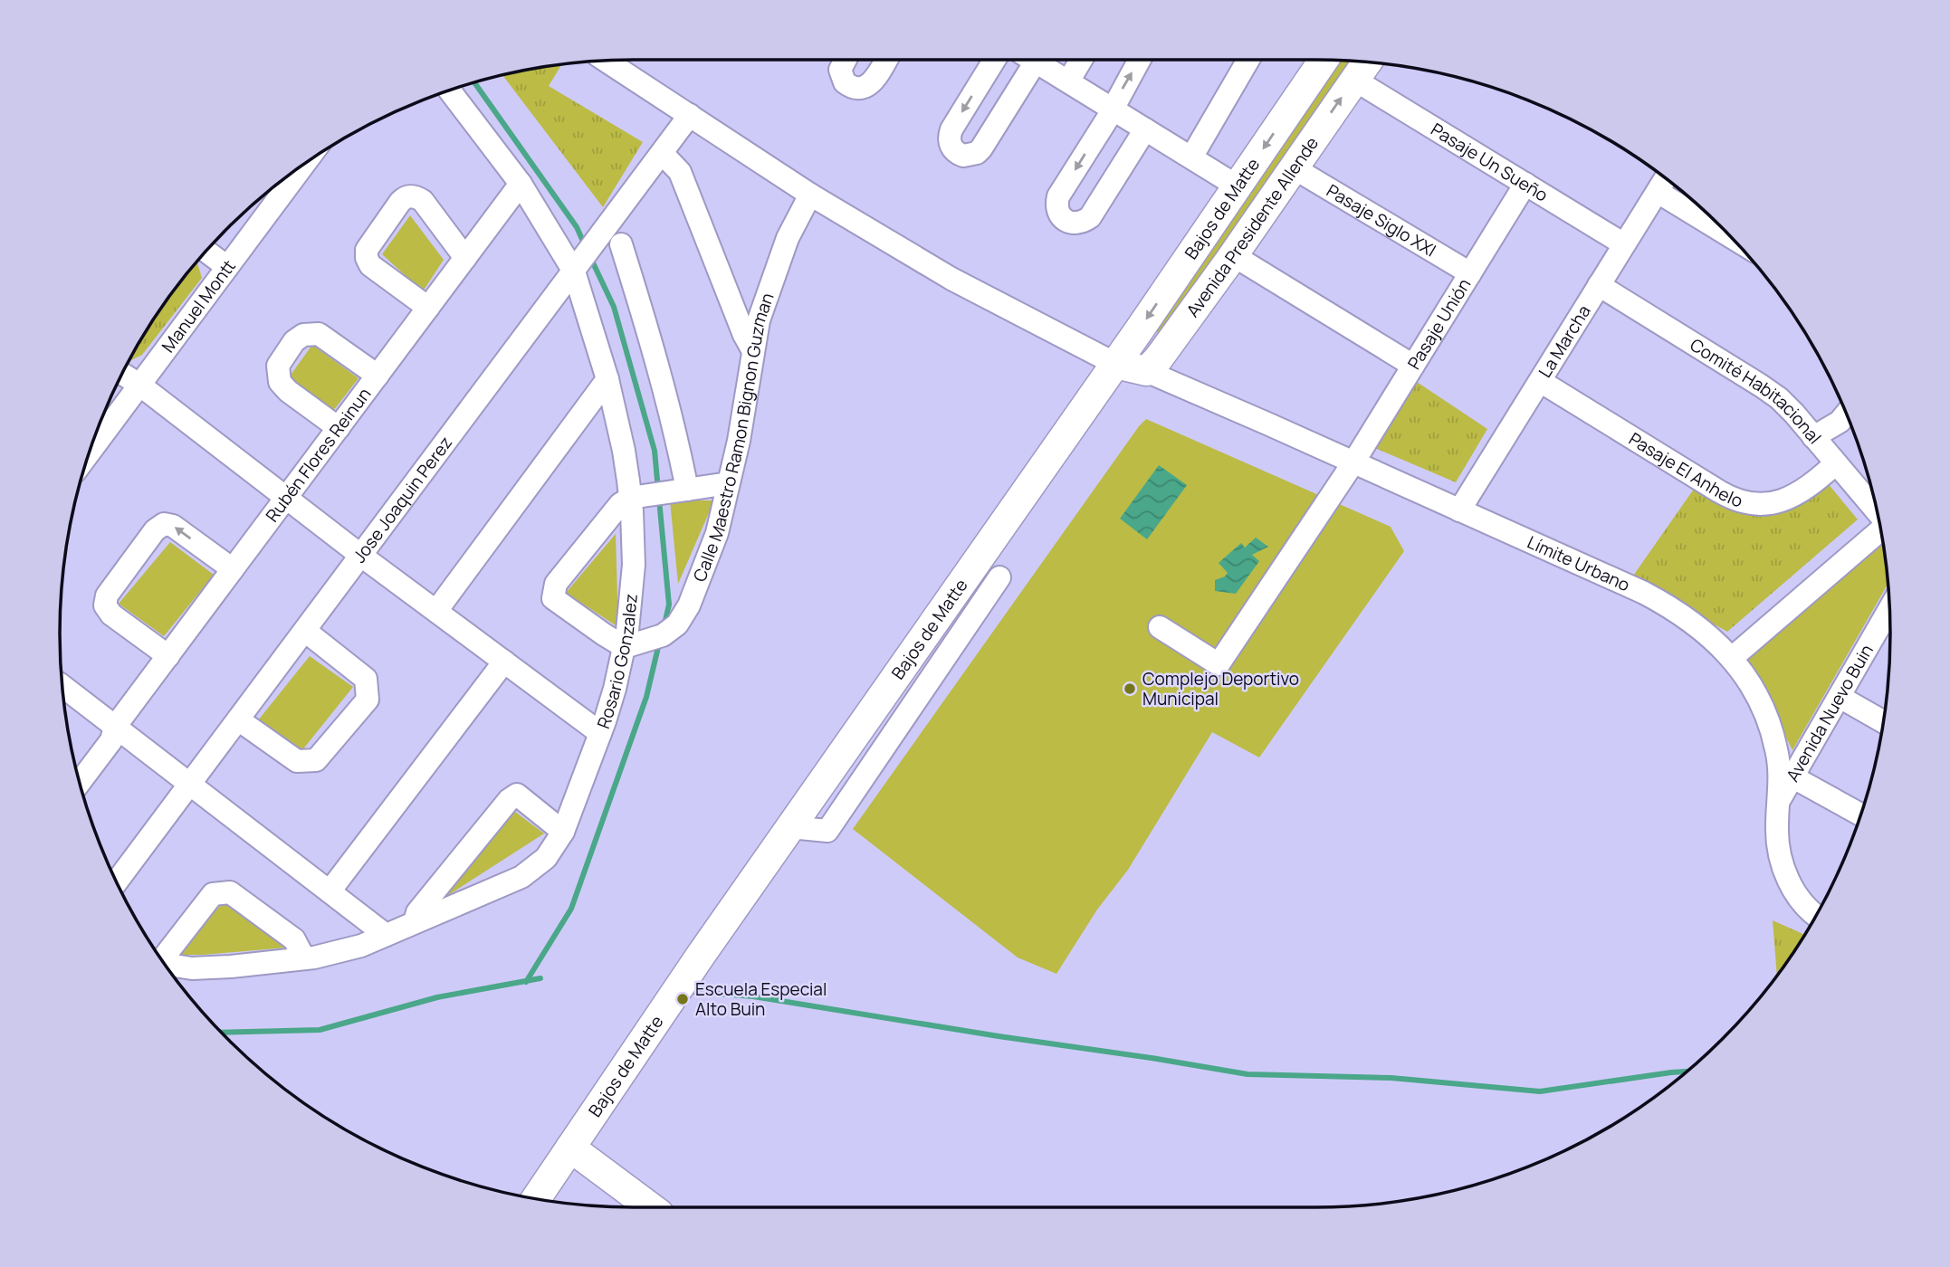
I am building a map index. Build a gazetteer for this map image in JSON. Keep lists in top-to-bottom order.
{
  "streets": {
    "main road": ["Bajos de Matte", "Avenida Presidente Allende"],
    "street": [
      "Pasaje Un Sueño",
      "Pasaje Siglo XXI",
      "Manuel Montt",
      "Pasaje Unión",
      "La Marcha",
      "Comité Habitacional",
      "Calle Maestro Ramon Bignon Guzman",
      "Rubén Flores Reinun",
      "Pasaje El Anhelo",
      "Jose Joaquin Perez",
      "Límite Urbano",
      "Rosario Gonzalez",
      "Avenida Nuevo Buin"
    ]
  },
  "crossings": [
    ["Pasaje Un Sueño", "Avenida Presidente Allende"],
    ["Pasaje Un Sueño", "Pasaje Unión"],
    ["Pasaje Un Sueño", "La Marcha"],
    ["Pasaje Siglo XXI", "Avenida Presidente Allende"],
    ["Pasaje Siglo XXI", "Pasaje Unión"],
    ["Avenida Presidente Allende", "Límite Urbano"],
    ["Pasaje Unión", "Límite Urbano"],
    ["La Marcha", "Comité Habitacional"],
    ["La Marcha", "Pasaje El Anhelo"],
    ["La Marcha", "Límite Urbano"],
    ["Comité Habitacional", "Pasaje El Anhelo"],
    ["Calle Maestro Ramon Bignon Guzman", "Rosario Gonzalez"],
    ["Rubén Flores Reinun", "Rosario Gonzalez"],
    ["Jose Joaquin Perez", "Rosario Gonzalez"],
    ["Límite Urbano", "Avenida Nuevo Buin"]
  ],
  "places": ["Complejo Deportivo Municipal", "Escuela Especial Alto Buin"]
}
